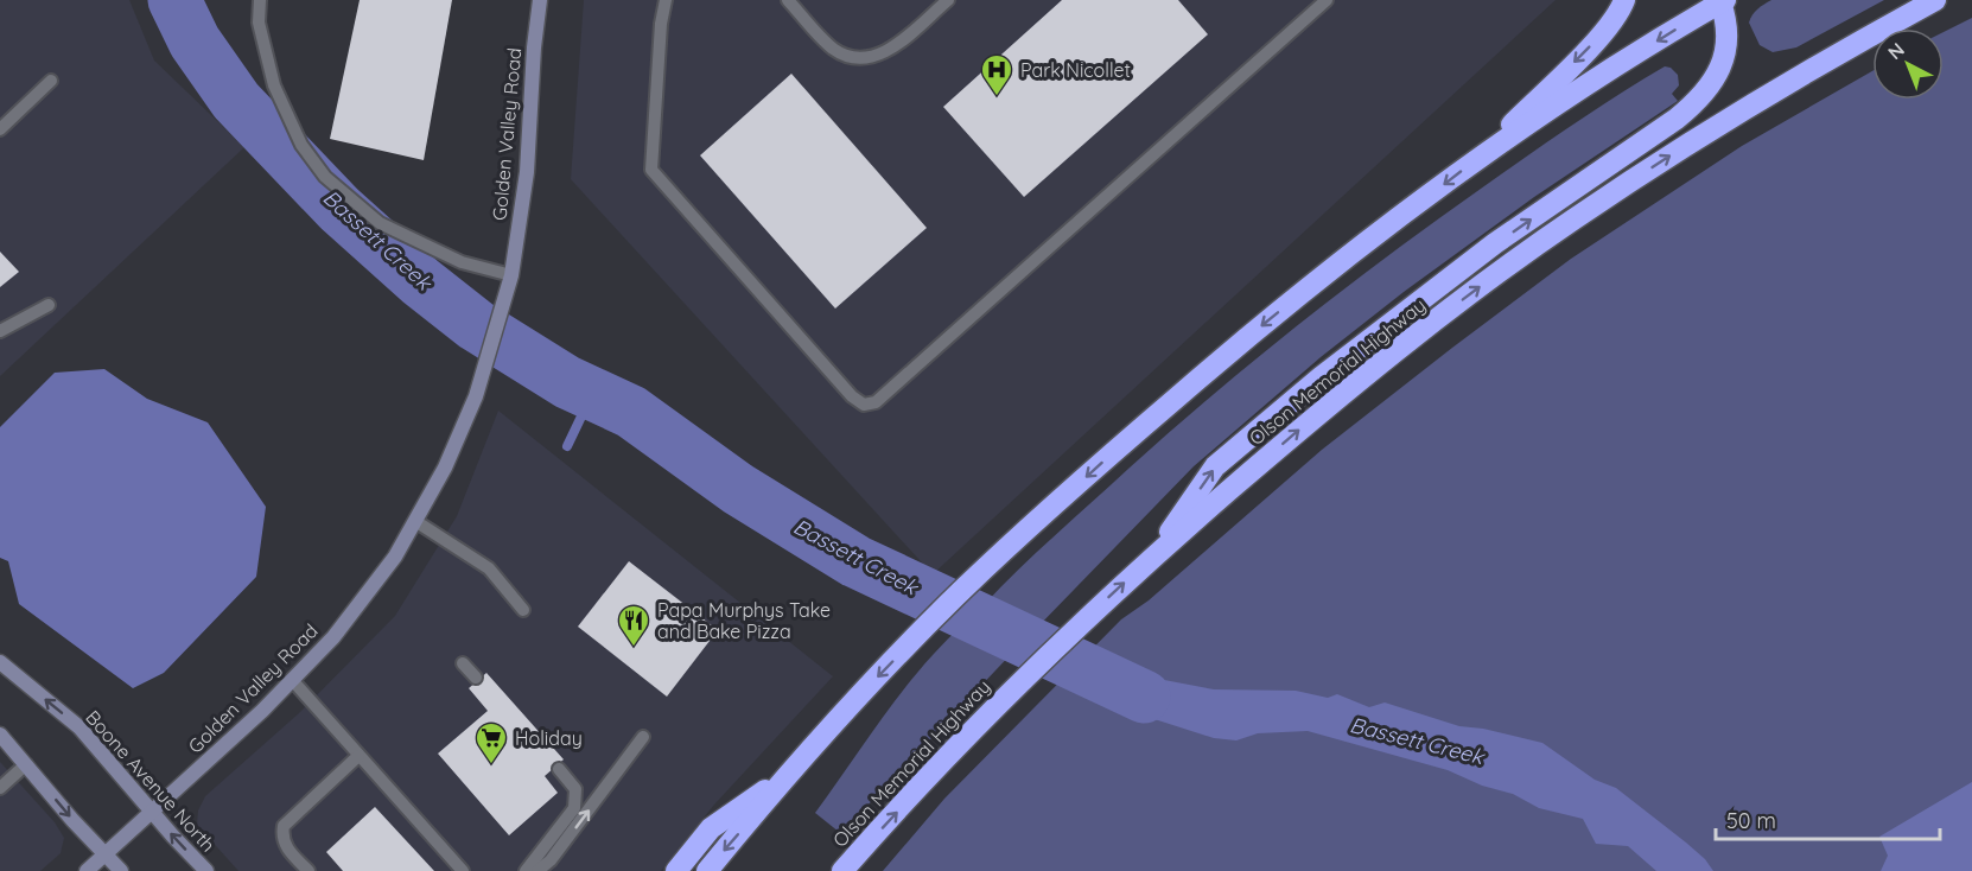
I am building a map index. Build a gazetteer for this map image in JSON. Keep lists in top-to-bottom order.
{
  "streets": {
    "highway": ["Olson Memorial Highway"],
    "street": ["Golden Valley Road", "Boone Avenue North"]
  },
  "crossings": [
    ["Golden Valley Road", "Boone Avenue North"]
  ],
  "water": ["Bassett Creek"],
  "places": {
    "hospital": ["Park Nicollet"],
    "restaurant": ["Papa Murphys Take and Bake Pizza"],
    "supermarket": ["Holiday"]
  },
  "scale_bar": "50 m",
  "north": "top left"
}
